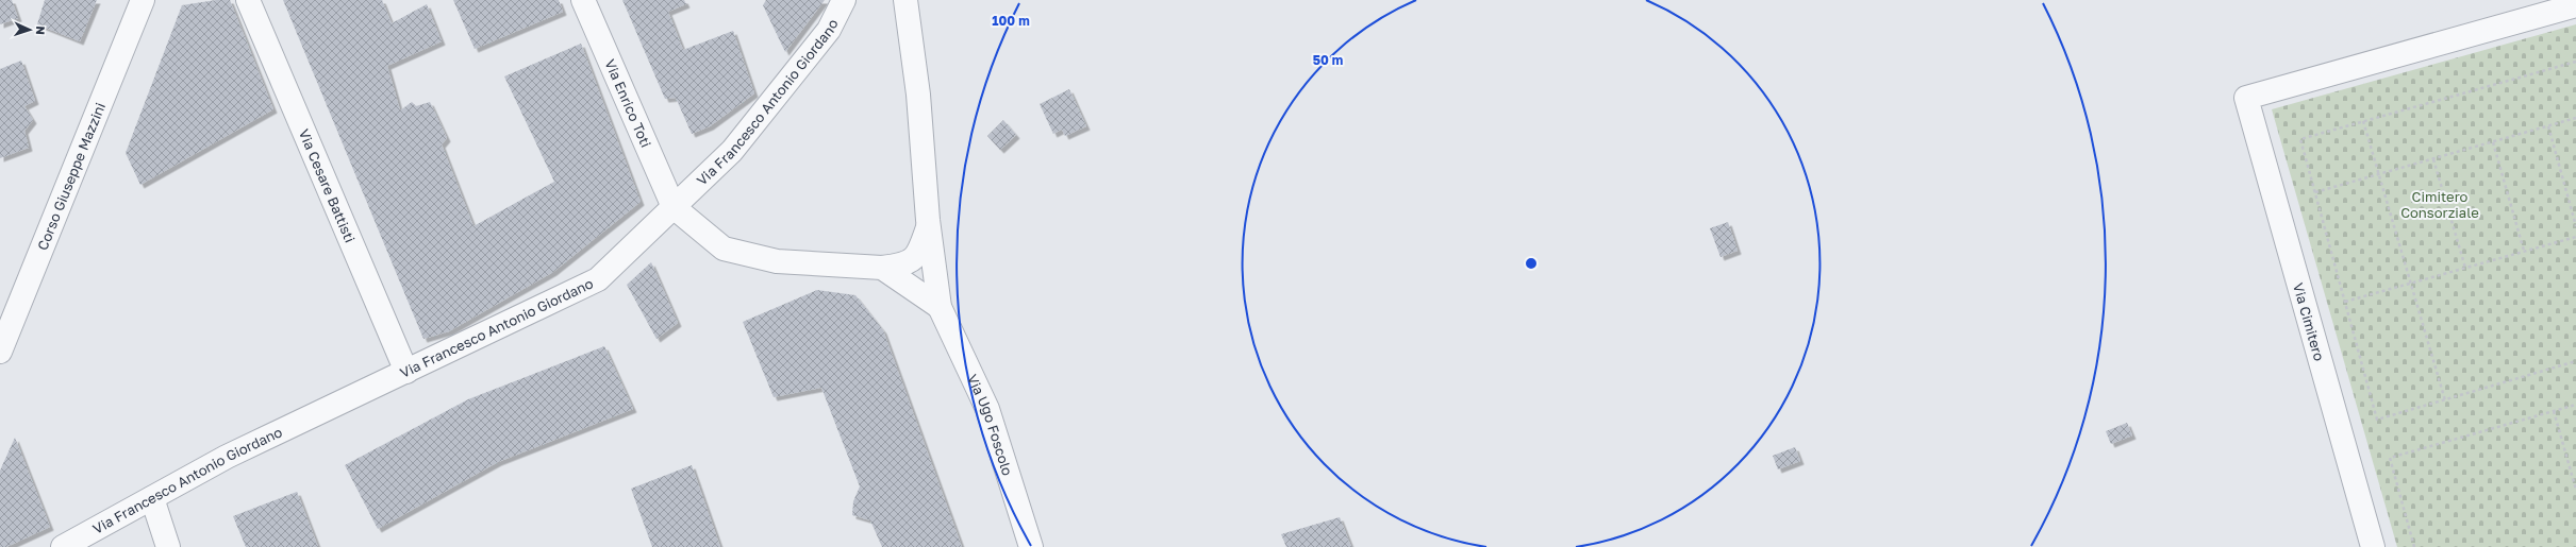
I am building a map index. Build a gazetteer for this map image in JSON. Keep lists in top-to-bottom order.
{
  "streets": {
    "street": [
      "Via Francesco Antonio Giordano",
      "Via Enrico Toti",
      "Corso Giuseppe Mazzini",
      "Via Cesare Battisti",
      "Via Cimitero",
      "Via Ugo Foscolo"
    ]
  },
  "crossings": [
    ["Via Francesco Antonio Giordano", "Via Enrico Toti"],
    ["Via Francesco Antonio Giordano", "Via Cesare Battisti"]
  ],
  "parks": ["Cimitero Consorziale"],
  "north": "right",
  "rings": ["100 m", "50 m"]
}
